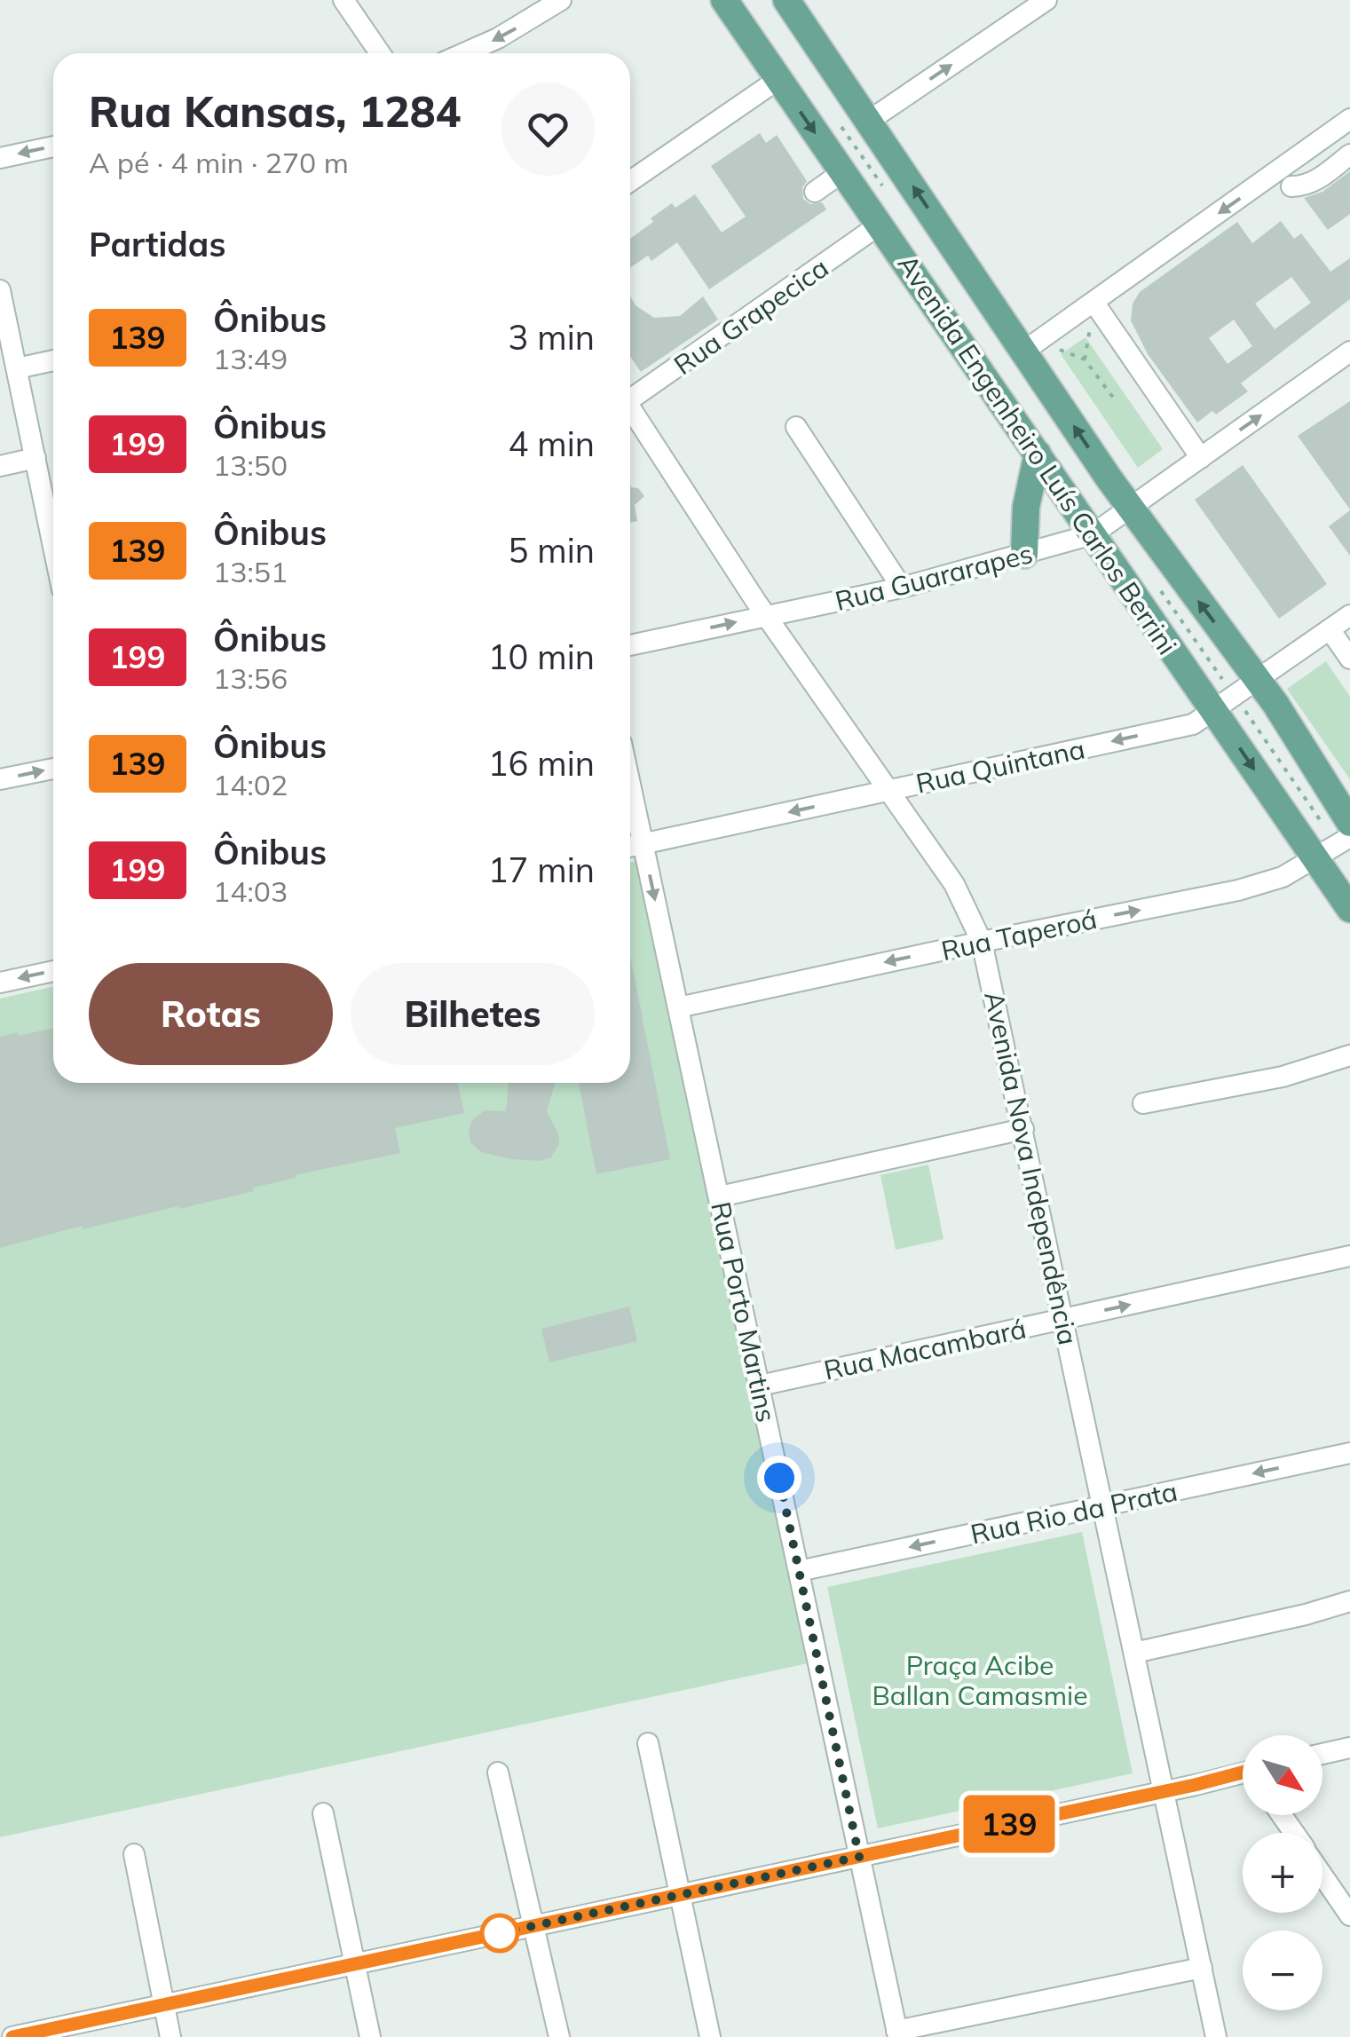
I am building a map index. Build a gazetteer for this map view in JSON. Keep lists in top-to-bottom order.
{
  "streets": {
    "main road": ["Avenida Engenheiro Luís Carlos Berrini"],
    "street": [
      "Rua Grapecica",
      "Rua Guararapes",
      "Rua Quintana",
      "Rua Taperoá",
      "Avenida Nova Independência",
      "Rua Porto Martins",
      "Rua Macambará",
      "Rua Rio da Prata"
    ]
  },
  "crossings": [
    ["Rua Grapecica", "Avenida Engenheiro Luís Carlos Berrini"],
    ["Avenida Engenheiro Luís Carlos Berrini", "Rua Guararapes"],
    ["Avenida Engenheiro Luís Carlos Berrini", "Rua Quintana"],
    ["Avenida Engenheiro Luís Carlos Berrini", "Rua Taperoá"],
    ["Rua Guararapes", "Avenida Nova Independência"],
    ["Rua Quintana", "Avenida Nova Independência"],
    ["Rua Quintana", "Rua Porto Martins"],
    ["Rua Taperoá", "Avenida Nova Independência"],
    ["Rua Taperoá", "Rua Porto Martins"],
    ["Avenida Nova Independência", "Rua Macambará"],
    ["Avenida Nova Independência", "Rua Rio da Prata"],
    ["Rua Porto Martins", "Rua Macambará"],
    ["Rua Porto Martins", "Rua Rio da Prata"]
  ],
  "one_way": ["Rua Guararapes", "Rua Quintana", "Rua Macambará"],
  "parks": ["Praça Acibe Ballan Camasmie"],
  "lines": ["bus line 139"],
  "north": "bottom right",
  "page": {
    "on_map": "139",
    "heading": [
      ["Rua Kansas, 1284", "A pé · 4 min · 270 m"],
      "Partidas"
    ],
    "list": [
      {
        "mark": "139",
        "name": "Ônibus",
        "note": "13:49",
        "value": "3 min"
      },
      {
        "mark": "199",
        "name": "Ônibus",
        "note": "13:50",
        "value": "4 min"
      },
      {
        "mark": "139",
        "name": "Ônibus",
        "note": "13:51",
        "value": "5 min"
      },
      {
        "mark": "199",
        "name": "Ônibus",
        "note": "13:56",
        "value": "10 min"
      },
      {
        "mark": "139",
        "name": "Ônibus",
        "note": "14:02",
        "value": "16 min"
      },
      {
        "mark": "199",
        "name": "Ônibus",
        "note": "14:03",
        "value": "17 min"
      }
    ],
    "buttons": ["Rotas", "Bilhetes"],
    "map_buttons": ["+", "−"]
  }
}
